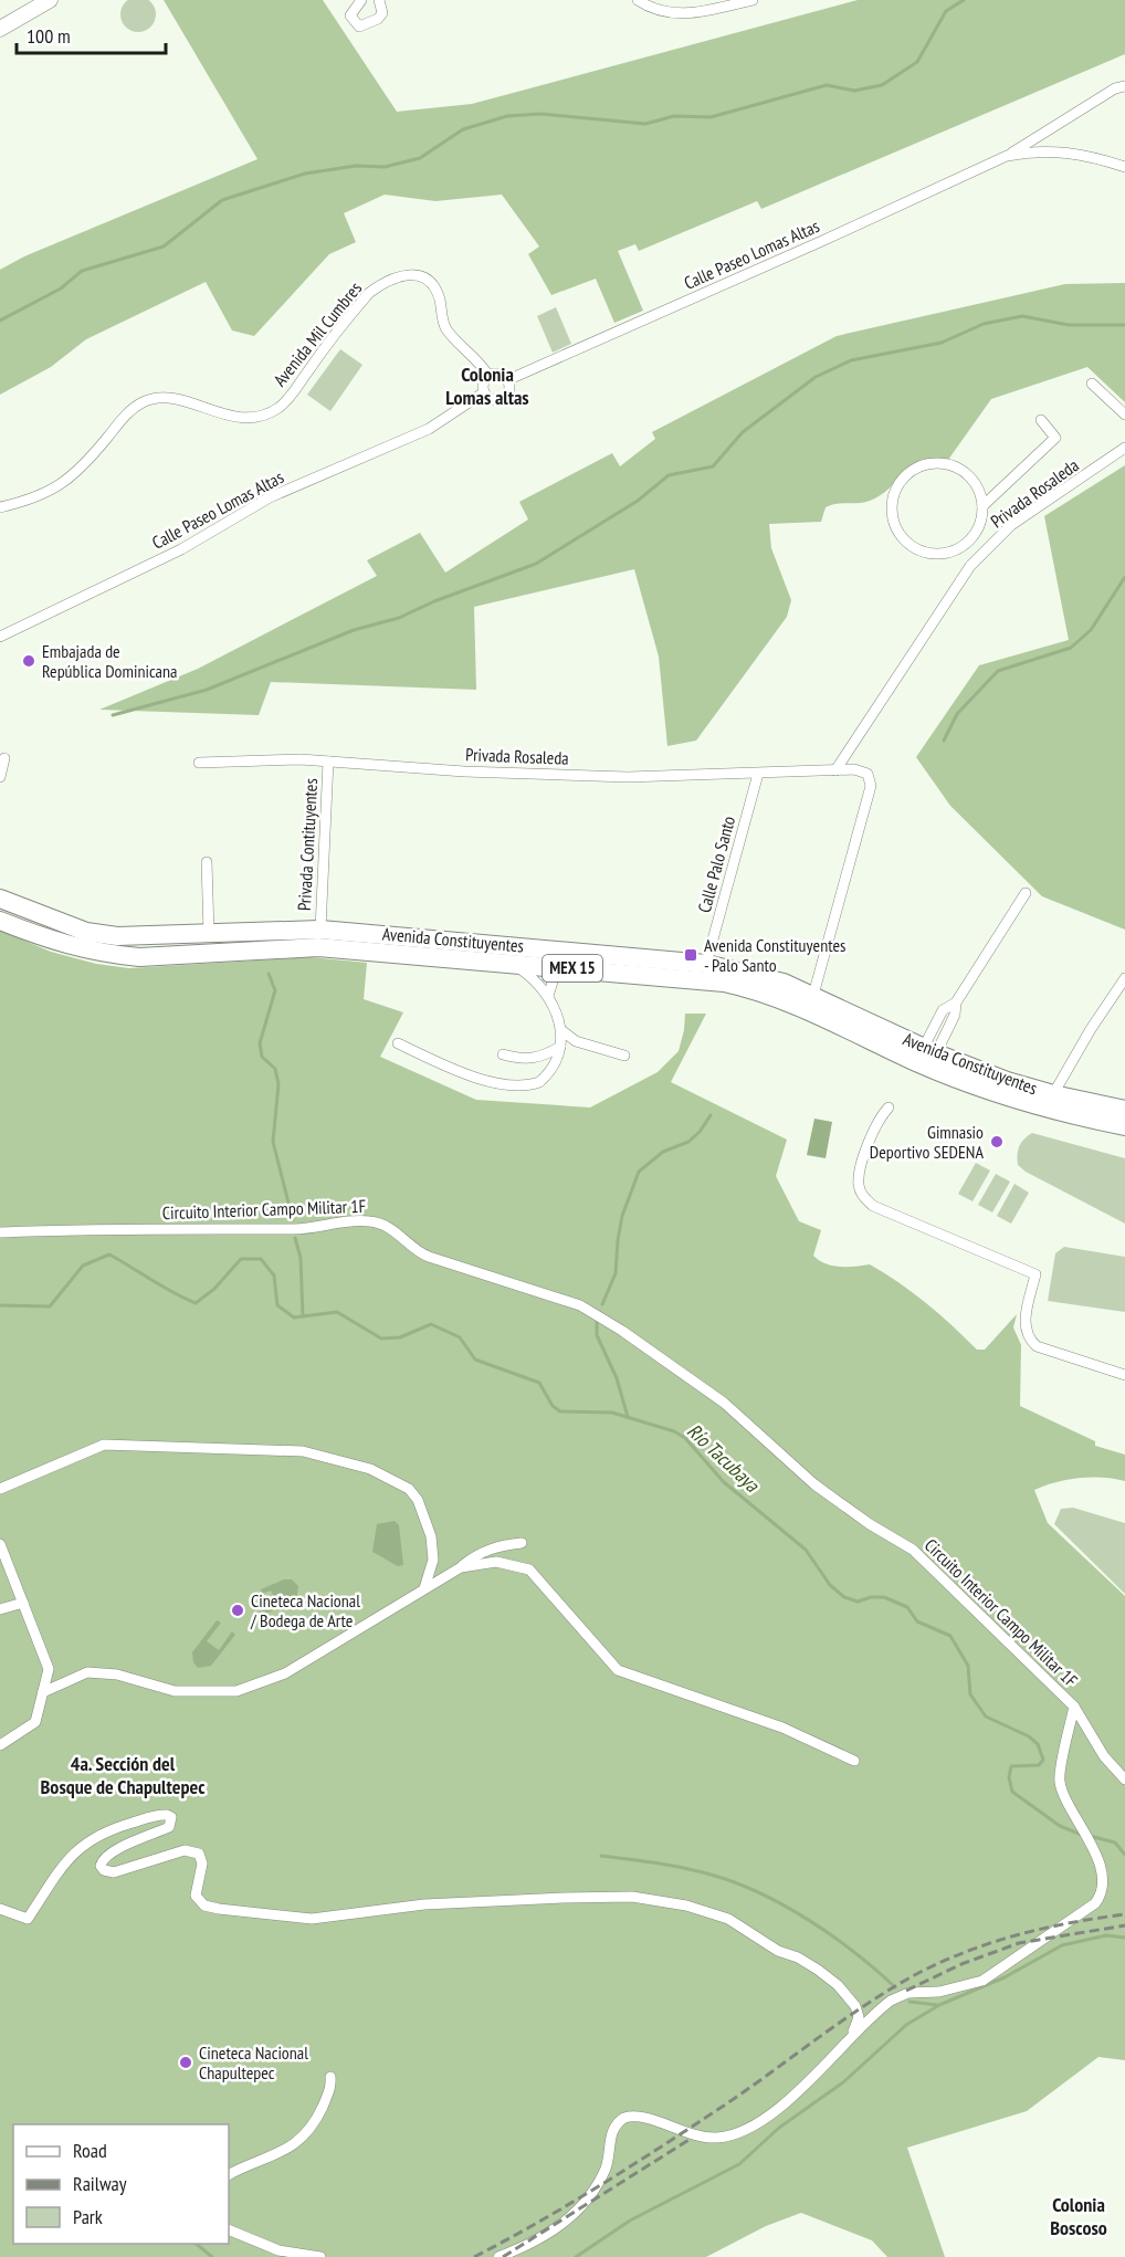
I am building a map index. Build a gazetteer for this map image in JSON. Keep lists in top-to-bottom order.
{
  "streets": {
    "highway": ["Avenida Constituyentes", "MEX 15"],
    "street": [
      "Calle Paseo Lomas Altas",
      "Avenida Mil Cumbres",
      "Privada Rosaleda",
      "Privada Contituyentes",
      "Calle Palo Santo",
      "Circuito Interior Campo Militar 1F"
    ]
  },
  "crossings": [
    ["Calle Paseo Lomas Altas", "Avenida Mil Cumbres"],
    ["Privada Rosaleda", "Privada Contituyentes"],
    ["Privada Rosaleda", "Calle Palo Santo"],
    ["Privada Rosaleda", "Avenida Constituyentes"],
    ["Privada Contituyentes", "Avenida Constituyentes"],
    ["Calle Palo Santo", "Avenida Constituyentes"]
  ],
  "districts": ["Colonia Lomas altas", "4a. Sección del Bosque de Chapultepec", "Colonia Boscoso"],
  "water": ["Río Tacubaya"],
  "places": {
    "other": [
      "Embajada de República Dominicana",
      "Gimnasio Deportivo SEDENA",
      "Cineteca Nacional / Bodega de Arte",
      "Cineteca Nacional Chapultepec"
    ],
    "transit": ["Avenida Constituyentes - Palo Santo"]
  },
  "legend": ["Road", "Railway", "Park"],
  "scale_bar": "100 m"
}
